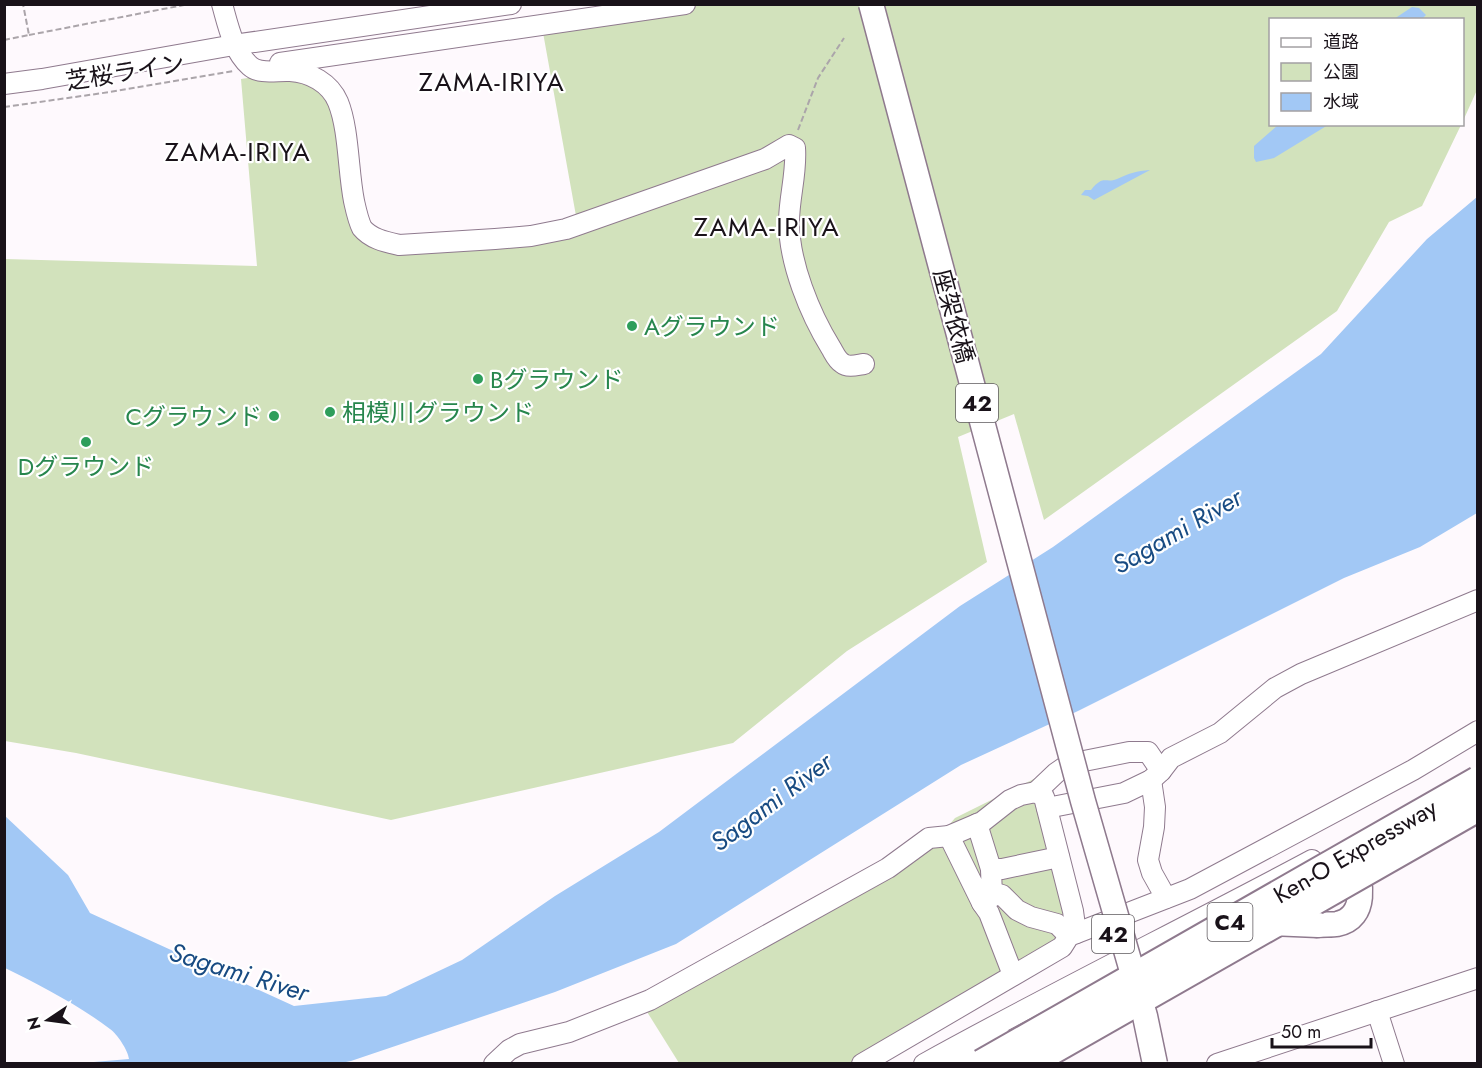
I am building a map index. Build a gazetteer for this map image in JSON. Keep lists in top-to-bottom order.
{
  "streets": {
    "highway": ["Ken-O Expressway", "C4"],
    "main road": ["座架依橋", "42"],
    "path": ["芝桜ライン"]
  },
  "crossings": [
    ["座架依橋", "Ken-O Expressway"]
  ],
  "districts": ["ZAMA-IRIYA", "ZAMA-IRIYA", "ZAMA-IRIYA"],
  "water": ["Sagami River"],
  "places": [
    "Aグラウンド",
    "Bグラウンド",
    "相模川グラウンド",
    "Cグラウンド",
    "Dグラウンド"
  ],
  "legend": ["道路", "公園", "水域"],
  "scale_bar": "50 m",
  "north": "left"
}
